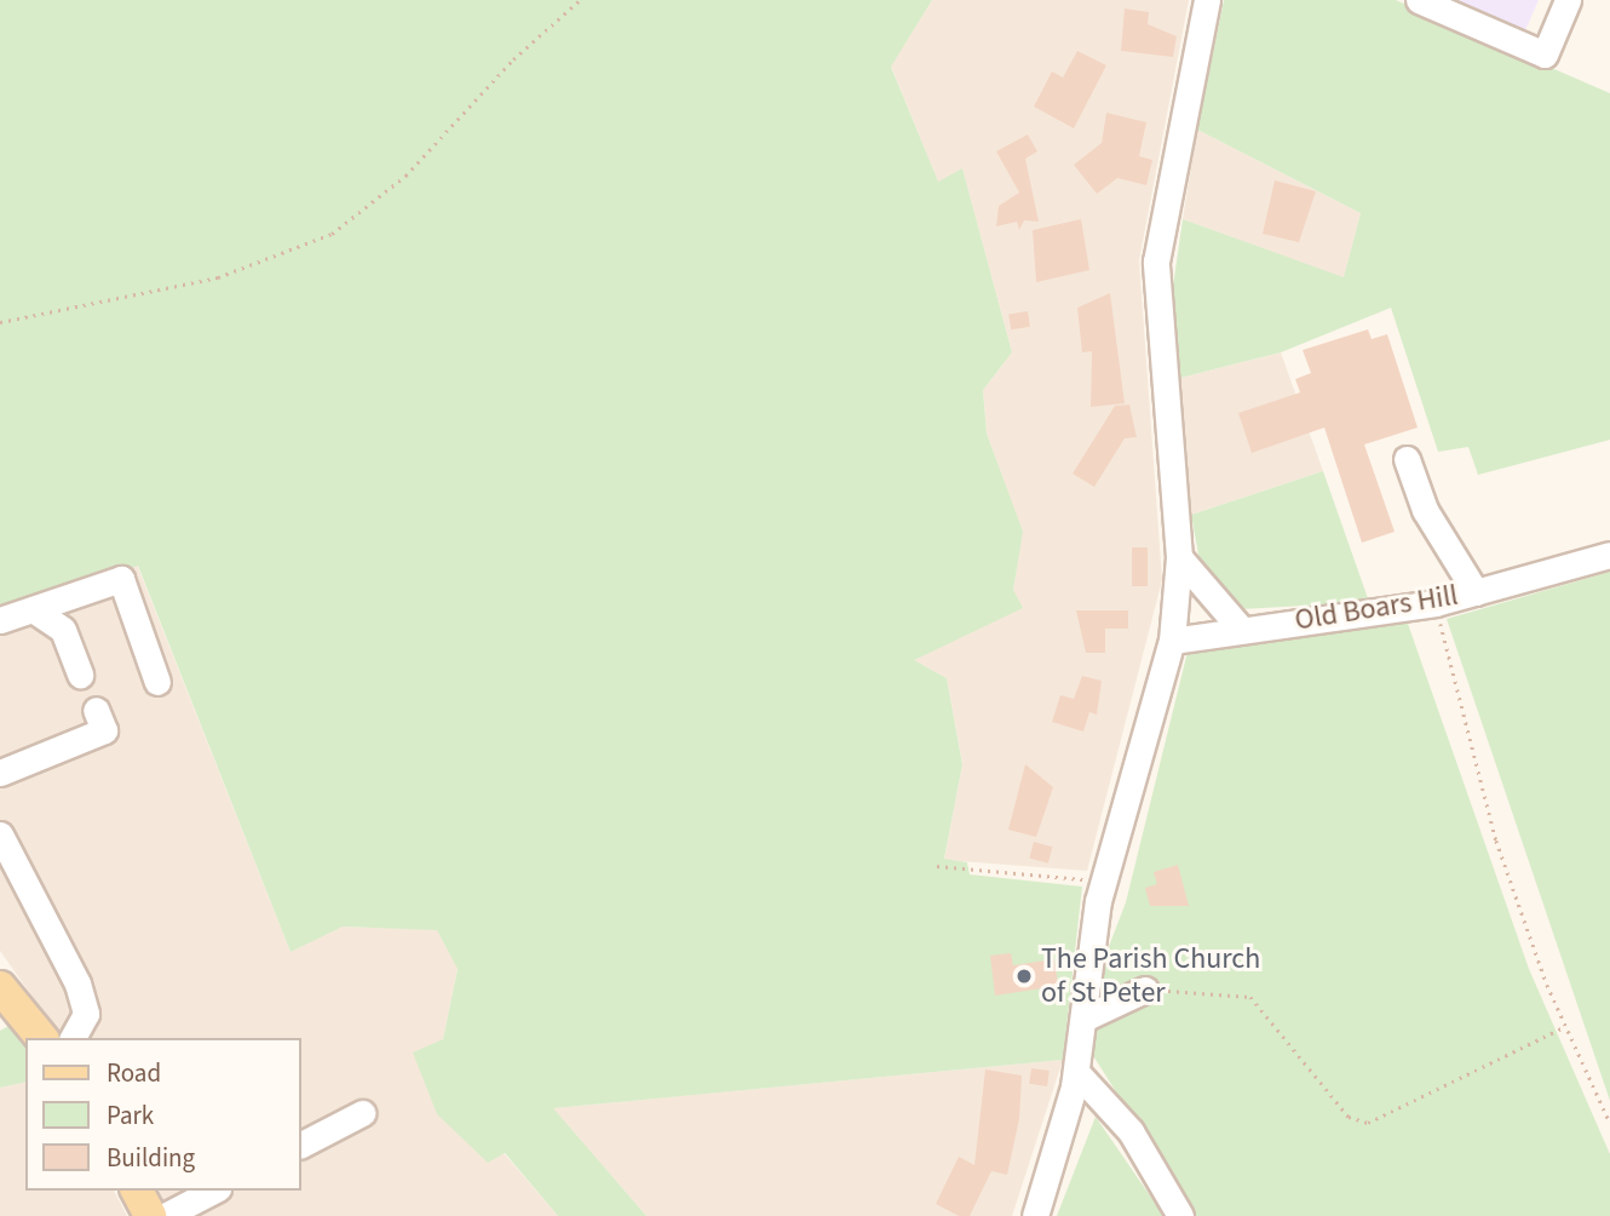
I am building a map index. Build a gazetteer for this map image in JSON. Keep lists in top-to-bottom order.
{
  "streets": {
    "street": ["Old Boars Hill"]
  },
  "places": ["The Parish Church of St Peter"],
  "legend": ["Road", "Park", "Building"]
}
